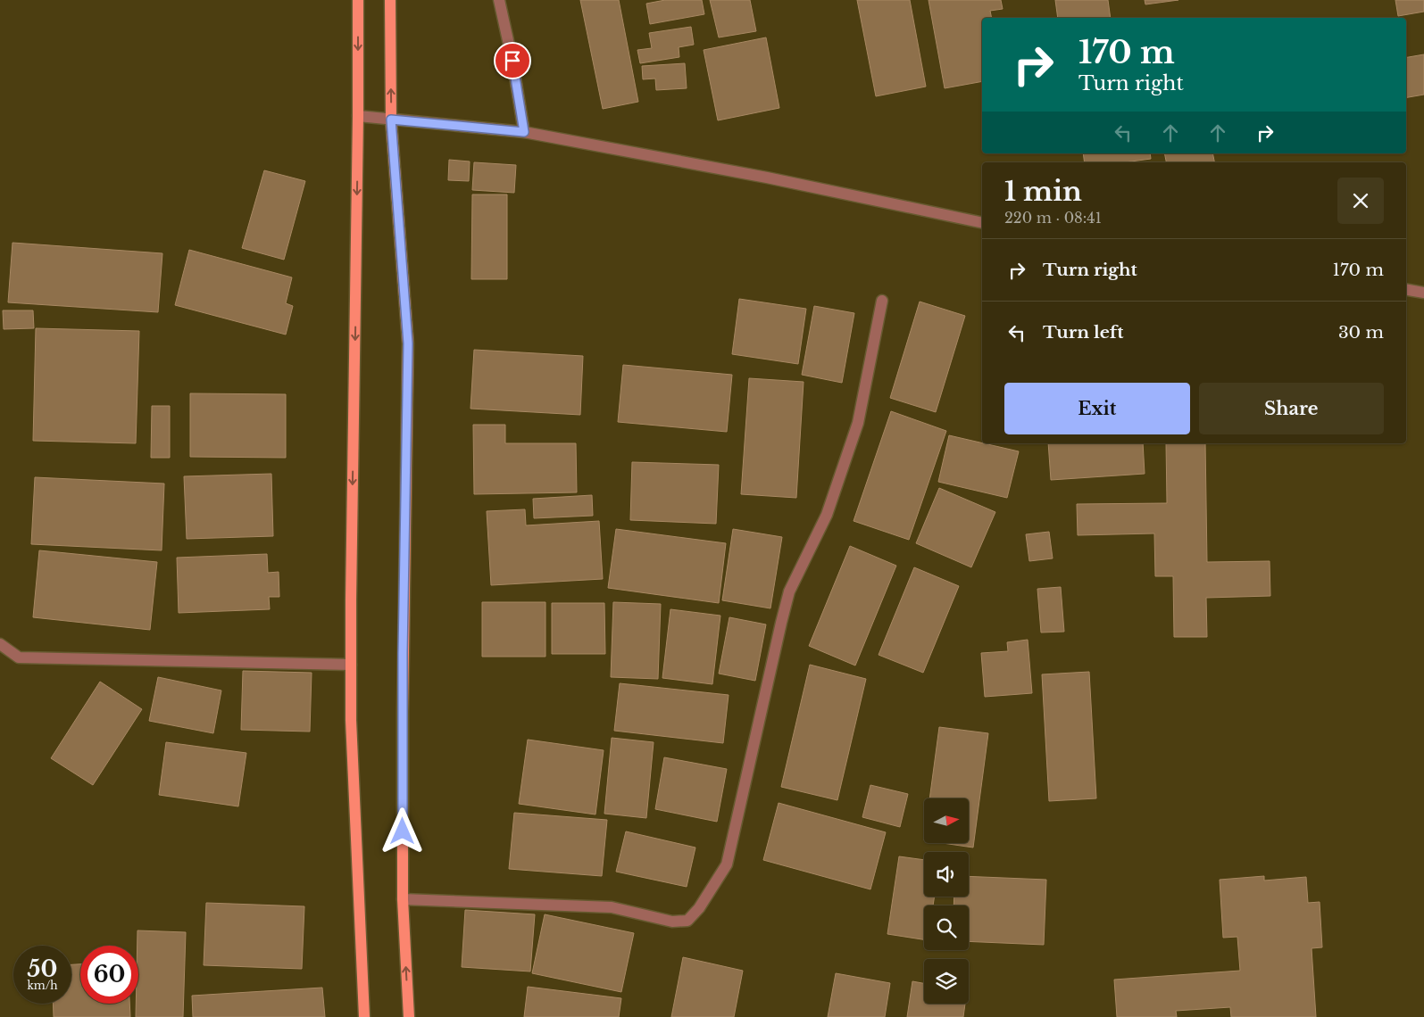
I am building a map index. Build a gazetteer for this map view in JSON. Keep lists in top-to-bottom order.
{
  "north": "right",
  "page": {
    "turn": ["170 m", "Turn right"],
    "heading": ["1 min", "220 m · 08:41"],
    "list": [
      {
        "name": "Turn right",
        "value": "170 m"
      },
      {
        "name": "Turn left",
        "value": "30 m"
      }
    ],
    "buttons": ["Exit", "Share"],
    "speed": "50 km/h",
    "limit": "60"
  }
}
